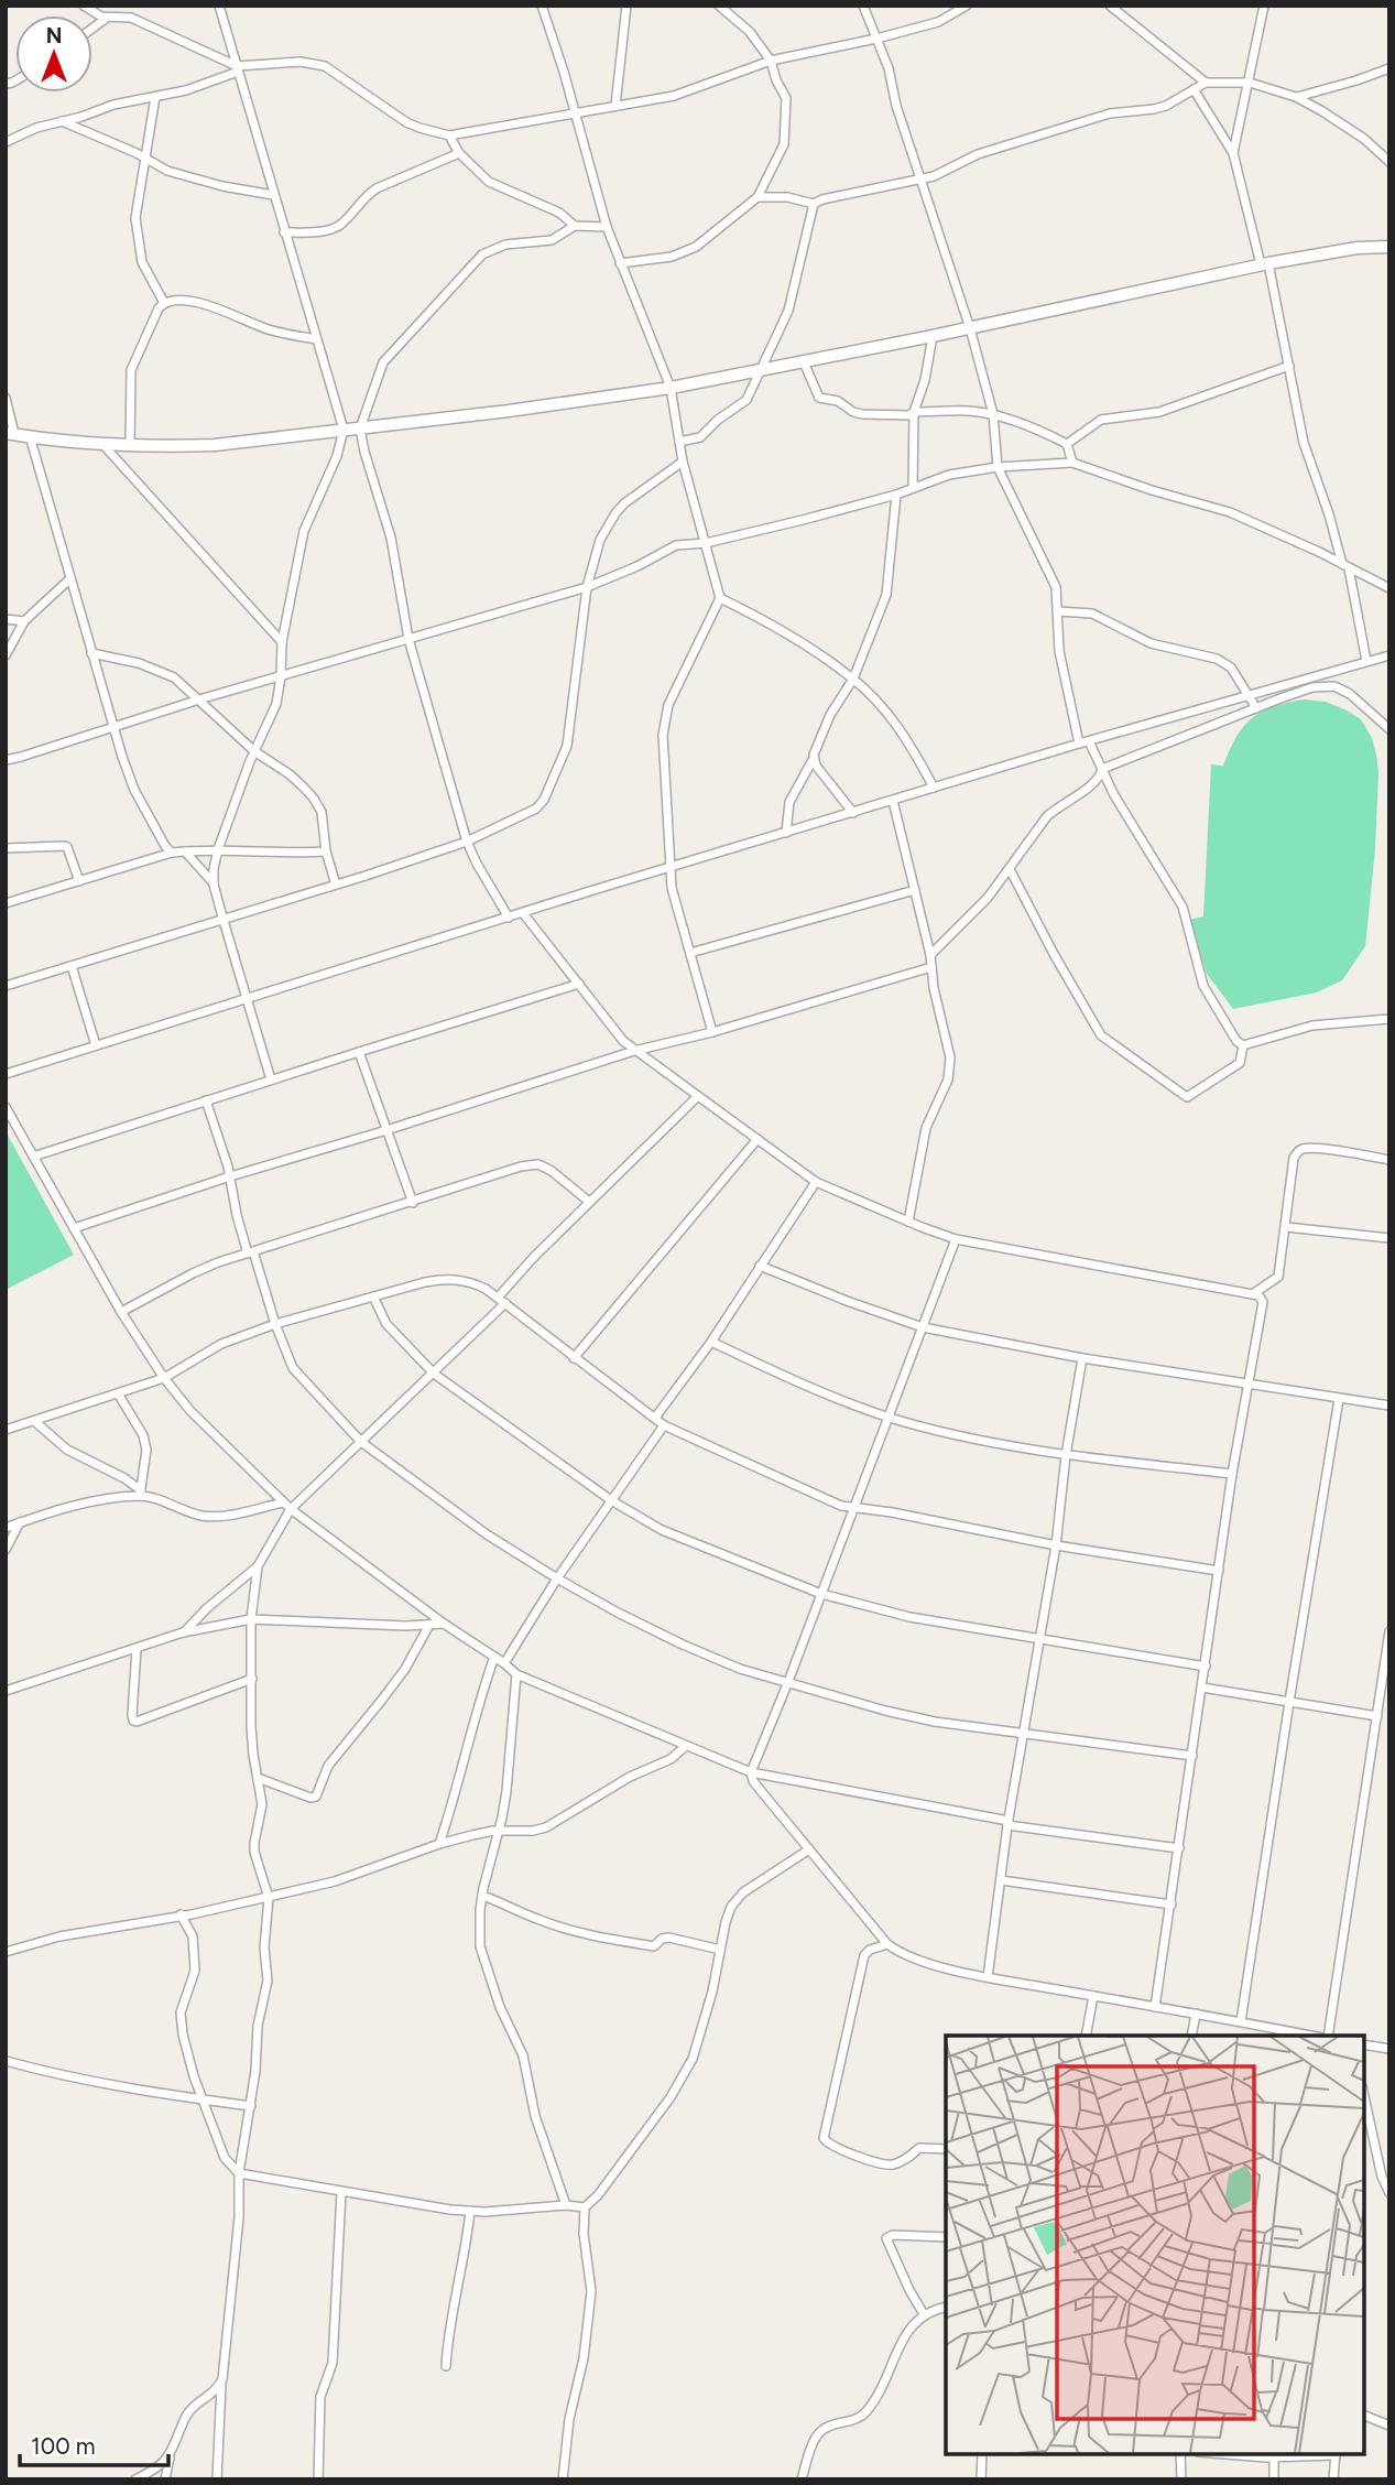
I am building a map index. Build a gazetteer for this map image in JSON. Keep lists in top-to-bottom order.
{
  "scale_bar": "100 m",
  "north": "top"
}
